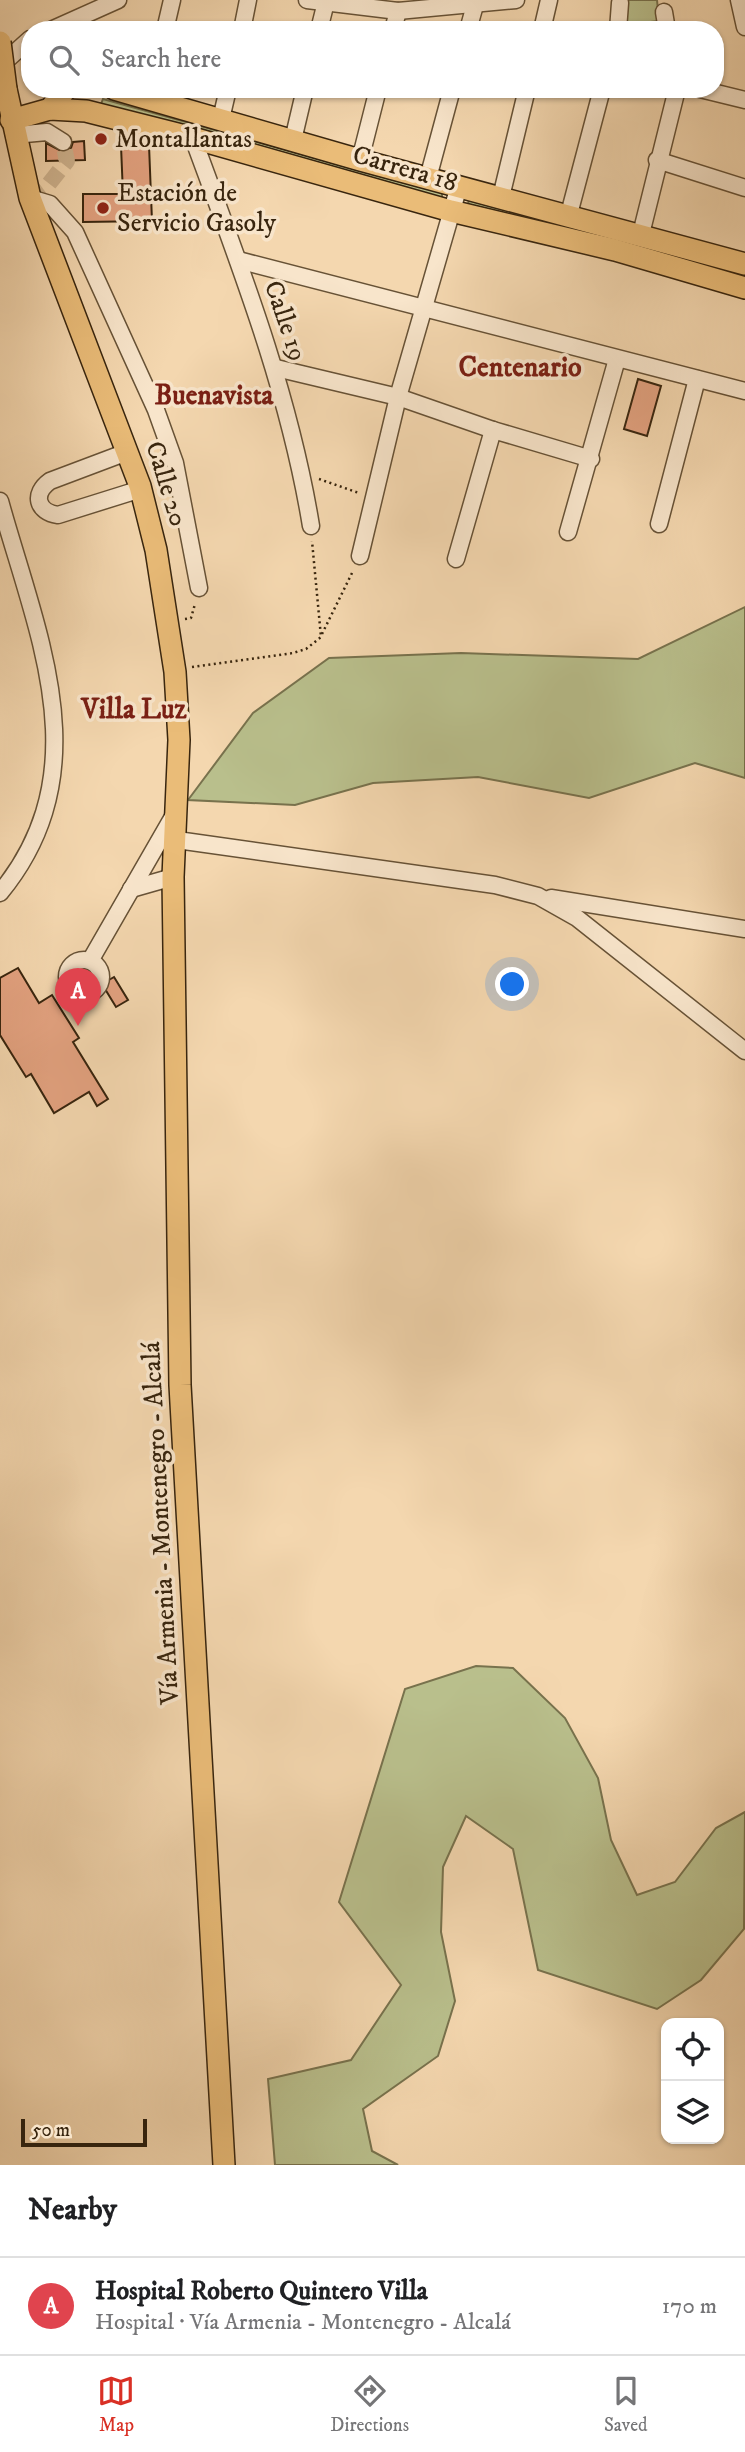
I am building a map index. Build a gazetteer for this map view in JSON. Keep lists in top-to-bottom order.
{
  "streets": {
    "main road": ["Carrera 18", "Calle 20", "Vía Armenia - Montenegro - Alcalá"],
    "street": ["Calle 19"]
  },
  "crossings": [
    ["Carrera 18", "Calle 19"],
    ["Carrera 18", "Calle 20"],
    ["Calle 20", "Vía Armenia - Montenegro - Alcalá"]
  ],
  "districts": ["Centenario", "Buenavista", "Villa Luz"],
  "places": ["Montallantas", "Estación de Servicio Gasoly"],
  "scale_bar": "50 m",
  "page": {
    "search": "Search here",
    "pins": "A",
    "scale": "50 m",
    "heading": "Nearby",
    "list": [
      {
        "mark": "A",
        "name": "Hospital Roberto Quintero Villa",
        "note": "Hospital · Vía Armenia - Montenegro - Alcalá",
        "value": "170 m"
      }
    ],
    "nav": ["Map", "Directions", "Saved"]
  }
}
